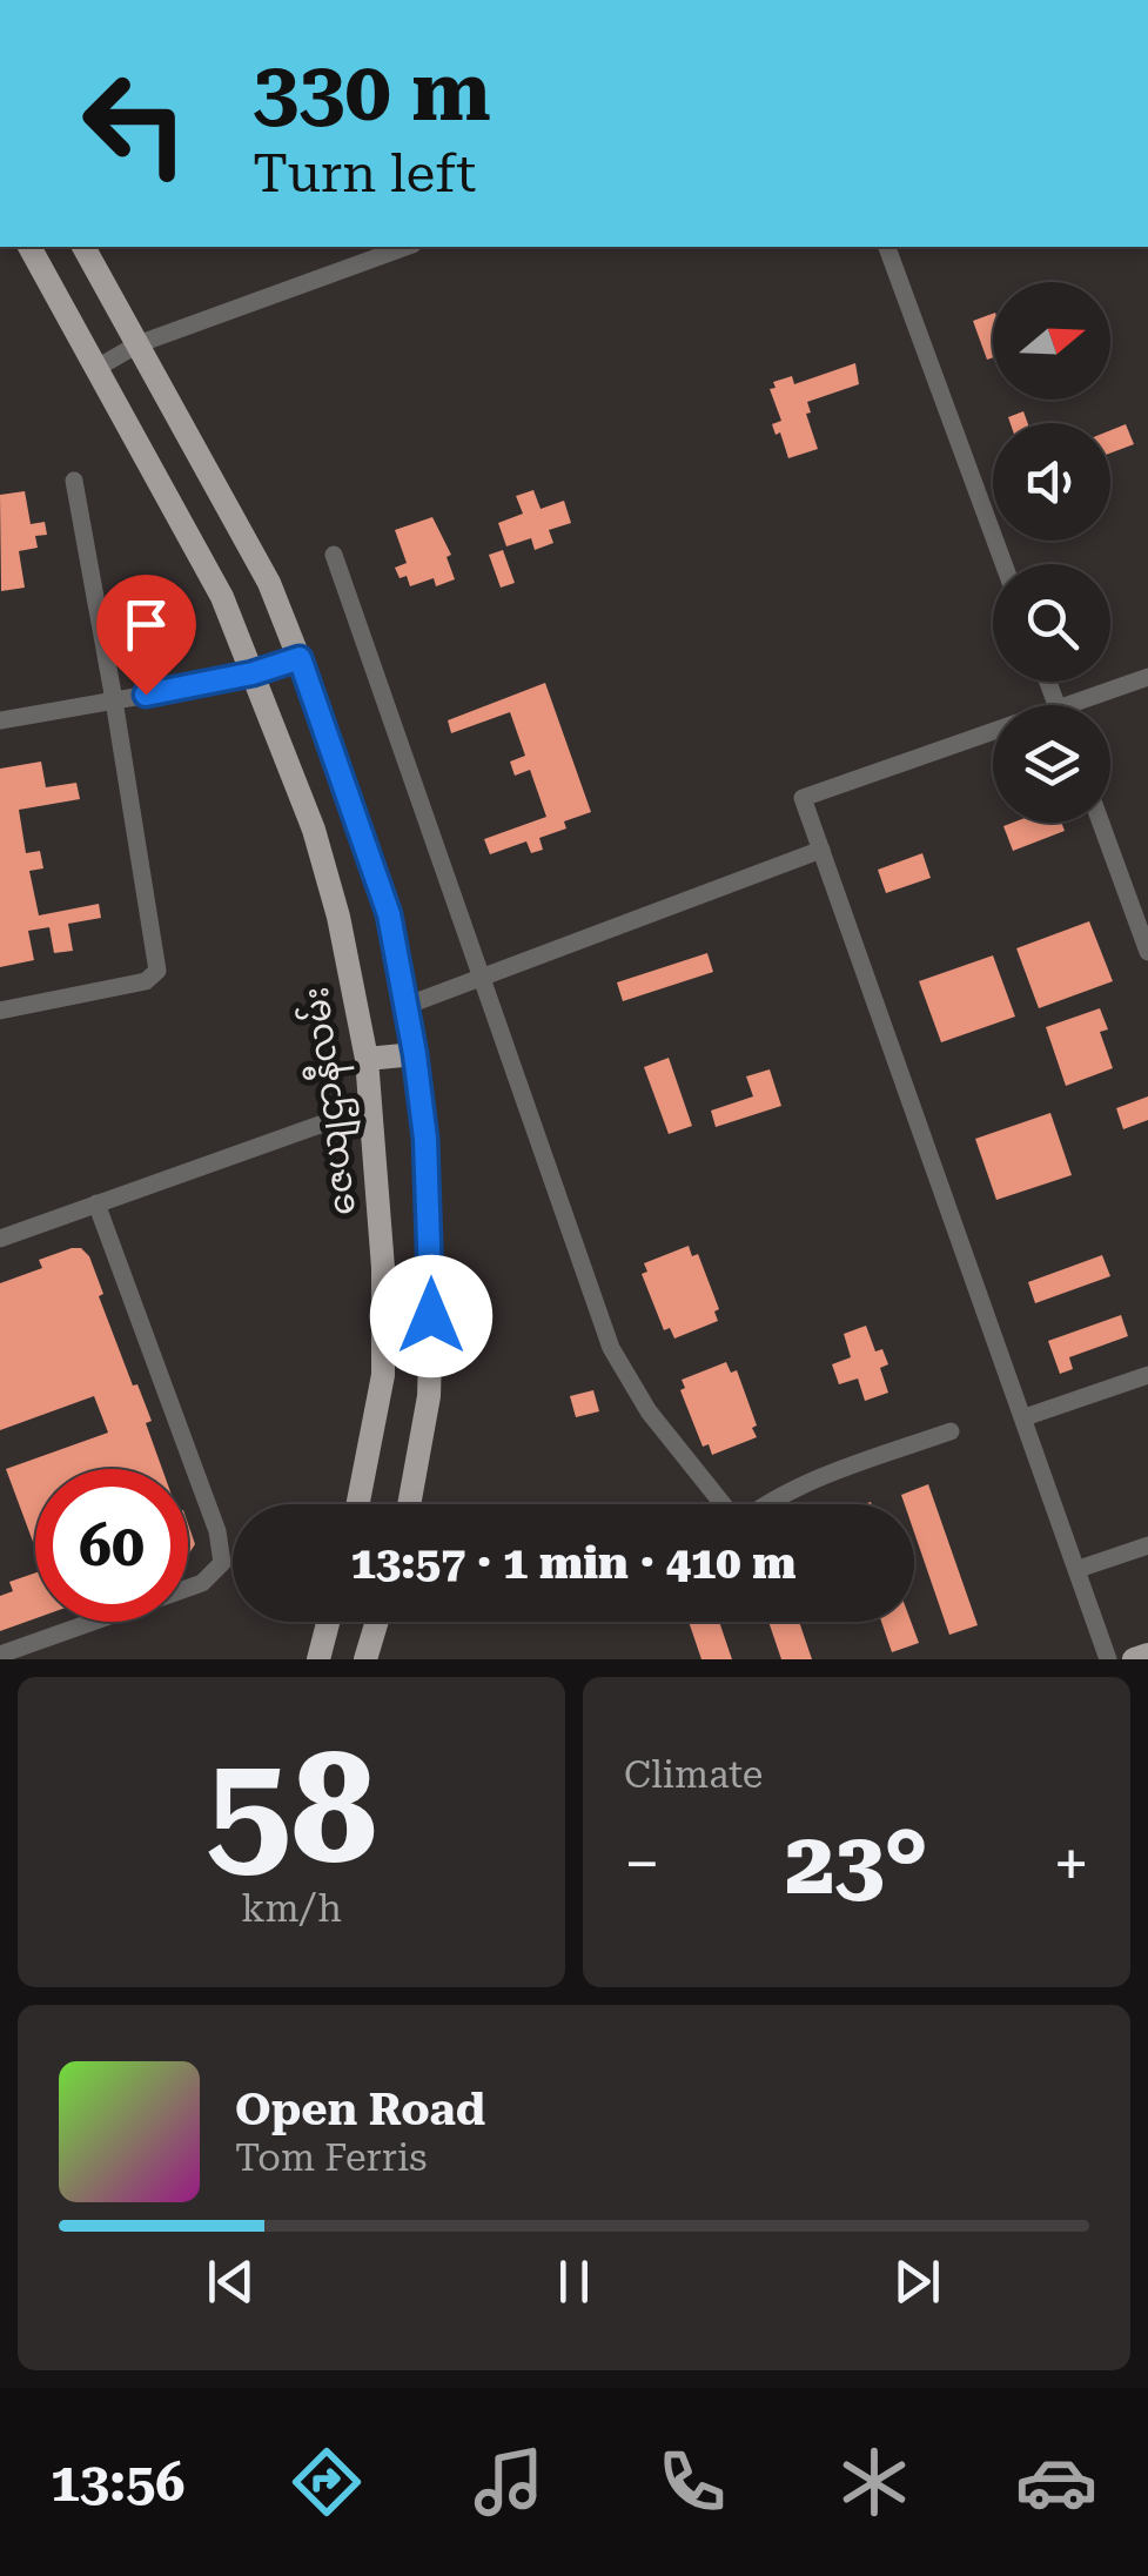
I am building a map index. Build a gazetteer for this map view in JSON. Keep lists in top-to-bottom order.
{
  "streets": {
    "main road": ["ဇေယျဌာနီလမ်း"]
  },
  "north": "right",
  "page": {
    "turn": ["330 m", "Turn left"],
    "limit": "60",
    "trip": "13:57 · 1 min · 410 m",
    "tile": [
      ["58", "km/h"],
      "Climate"
    ],
    "heat": ["−", "23°", "+"],
    "song": ["Open Road", "Tom Ferris"],
    "tabs": "13:56"
  }
}
